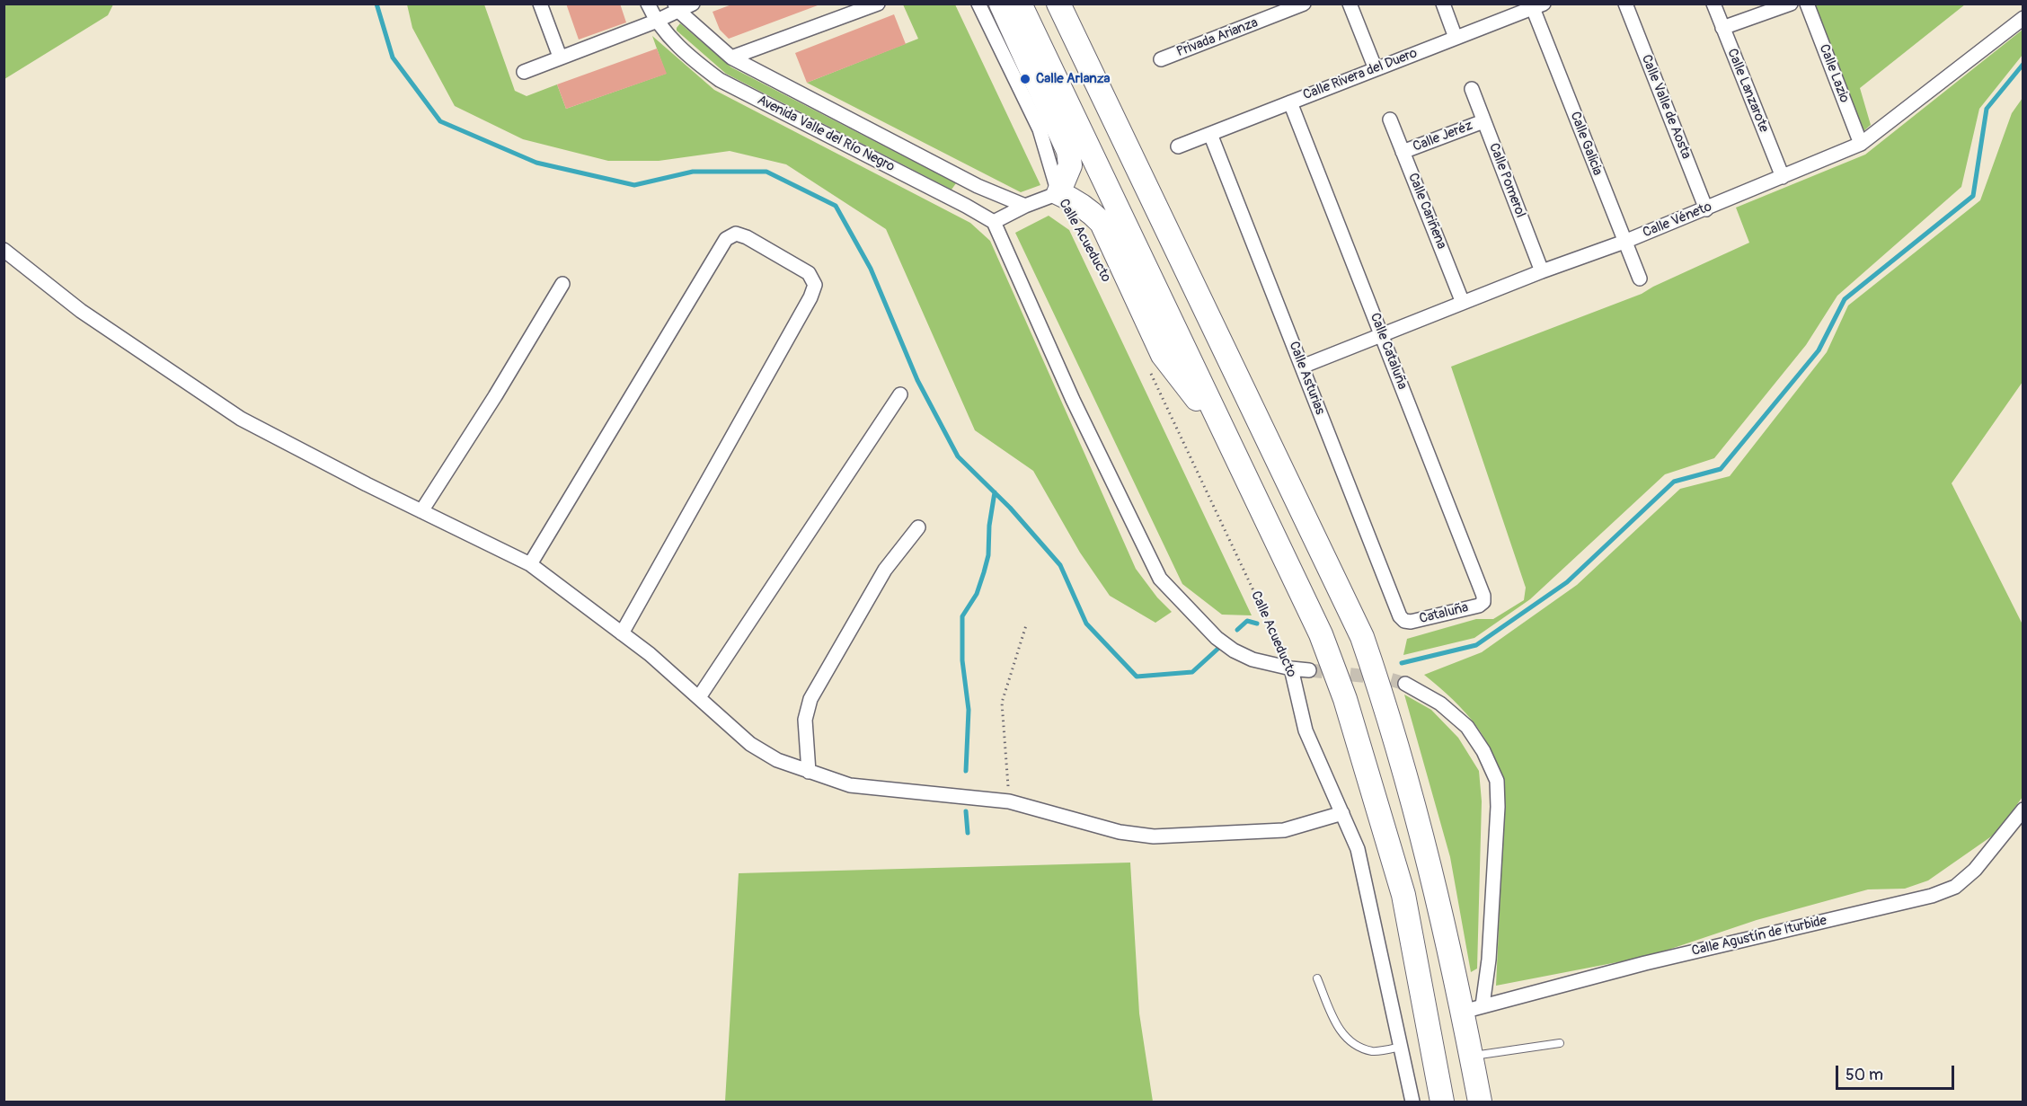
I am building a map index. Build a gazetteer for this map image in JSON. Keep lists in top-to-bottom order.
{
  "streets": {
    "street": [
      "Privada Arianza",
      "Calle Lazio",
      "Calle Rivera del Duero",
      "Calle Lanzarote",
      "Calle Valle de Aosta",
      "Avenida Valle del Río Negro",
      "Calle Jeréz",
      "Calle Galicia",
      "Calle Pomerol",
      "Calle Cariñena",
      "Calle Véneto",
      "Calle Acueducto",
      "Calle Cataluña",
      "Calle Asturias",
      "Cataluña",
      "Calle Agustín de Iturbide"
    ]
  },
  "crossings": [
    ["Calle Lazio", "Calle Véneto"],
    ["Calle Rivera del Duero", "Calle Galicia"],
    ["Calle Rivera del Duero", "Calle Cataluña"],
    ["Calle Rivera del Duero", "Calle Asturias"],
    ["Calle Lanzarote", "Calle Véneto"],
    ["Calle Valle de Aosta", "Calle Véneto"],
    ["Calle Jeréz", "Calle Pomerol"],
    ["Calle Jeréz", "Calle Cariñena"],
    ["Calle Galicia", "Calle Véneto"],
    ["Calle Pomerol", "Calle Véneto"],
    ["Calle Cariñena", "Calle Véneto"],
    ["Calle Véneto", "Calle Cataluña"],
    ["Calle Véneto", "Calle Asturias"],
    ["Calle Cataluña", "Cataluña"],
    ["Calle Asturias", "Cataluña"]
  ],
  "places": ["Calle Arlanza"],
  "scale_bar": "50 m"
}
